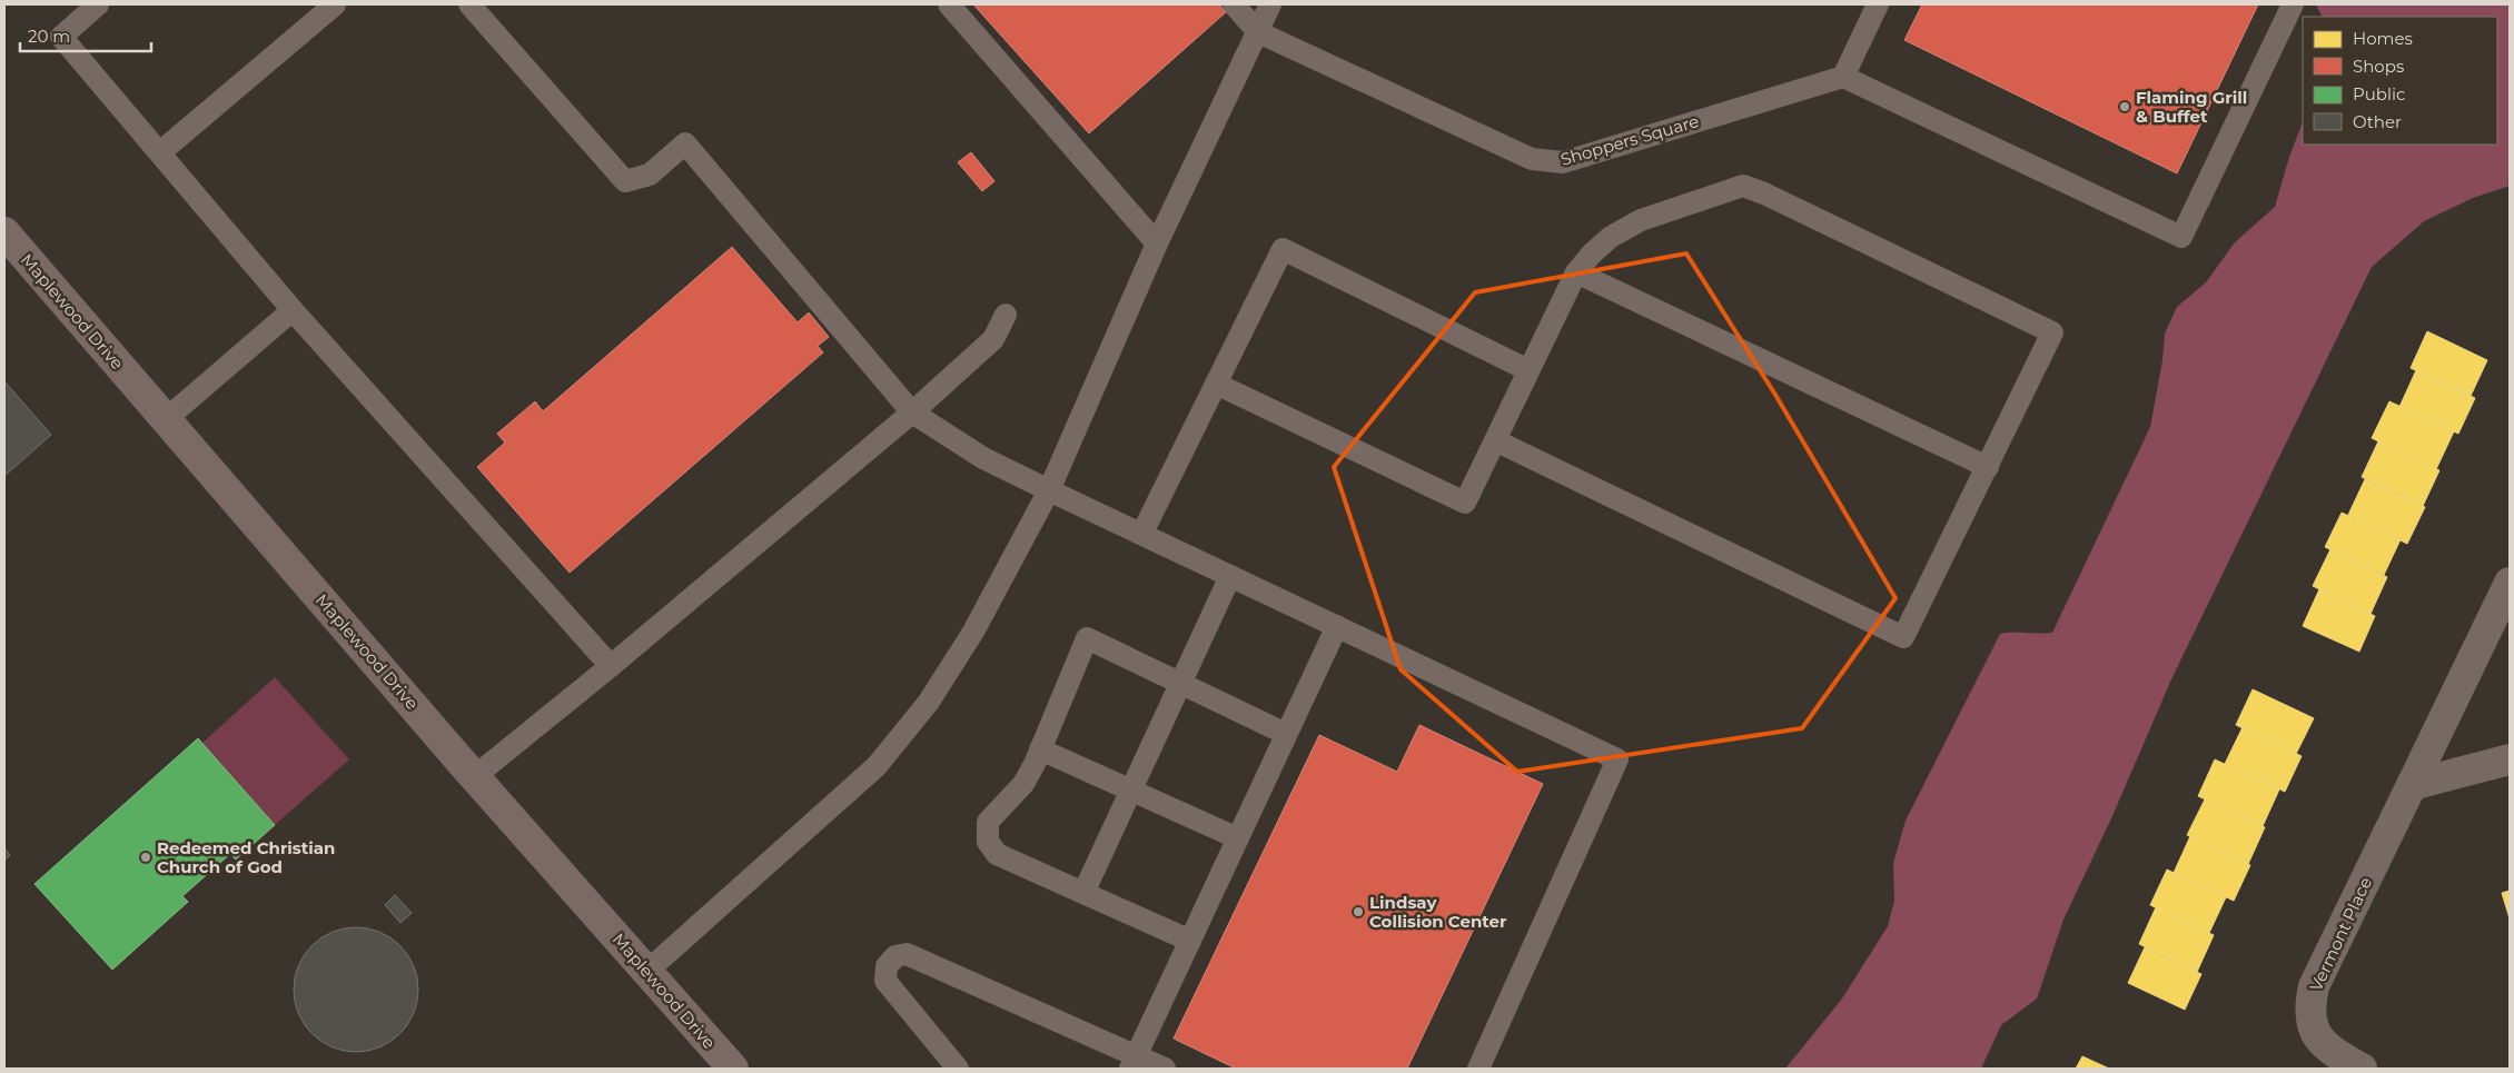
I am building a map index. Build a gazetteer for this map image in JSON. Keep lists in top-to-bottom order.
{
  "streets": {
    "street": ["Maplewood Drive", "Vermont Place"],
    "lane": ["Shoppers Square"]
  },
  "places": ["Flaming Grill & Buffet", "Redeemed Christian Church of God", "Lindsay Collision Center"],
  "legend": [
    "Homes",
    "Shops",
    "Public",
    "Other"
  ],
  "scale_bar": "20 m"
}
